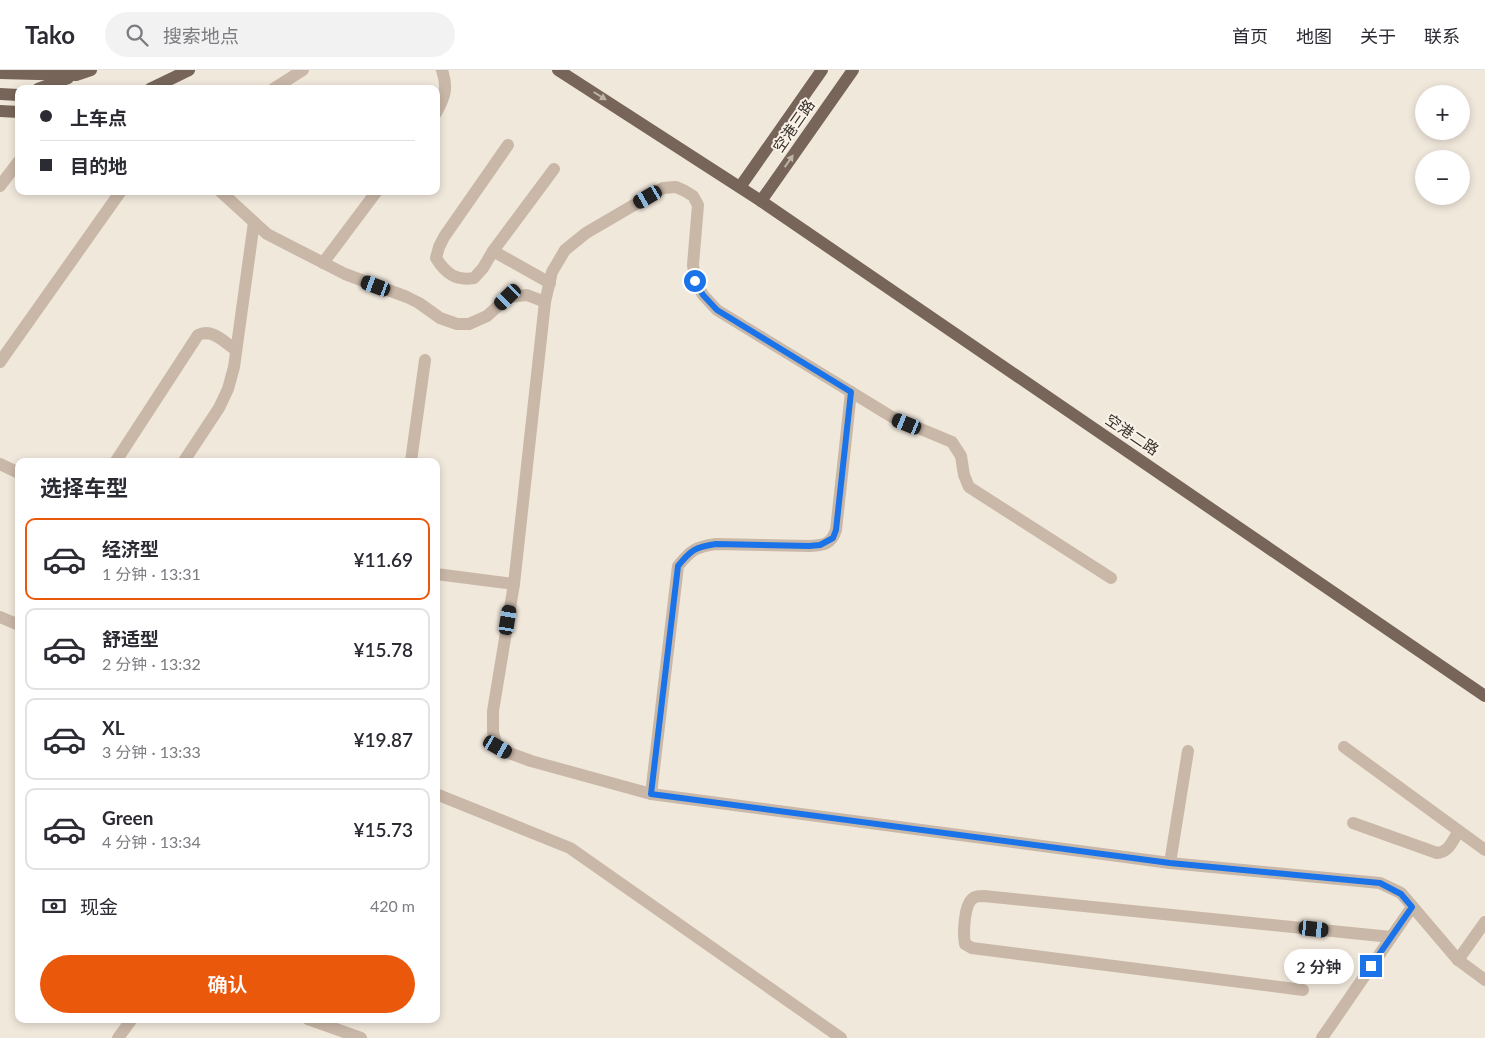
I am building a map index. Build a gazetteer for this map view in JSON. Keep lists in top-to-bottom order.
{
  "streets": {
    "main road": ["空港三路", "空港二路"]
  },
  "crossings": [
    ["空港三路", "空港二路"]
  ],
  "page": {
    "header": "Tako",
    "search": "搜索地点",
    "nav": [
      "首页",
      "地图",
      "关于",
      "联系"
    ],
    "map_buttons": ["+", "−"],
    "banner": ["上车点", "目的地"],
    "heading": "选择车型",
    "list": [
      {
        "name": "经济型",
        "note": "1 分钟 · 13:31",
        "value": "¥11.69"
      },
      {
        "name": "舒适型",
        "note": "2 分钟 · 13:32",
        "value": "¥15.78"
      },
      {
        "name": "XL",
        "note": "3 分钟 · 13:33",
        "value": "¥19.87"
      },
      {
        "name": "Green",
        "note": "4 分钟 · 13:34",
        "value": "¥15.73"
      }
    ],
    "pay": ["现金", "420 m"],
    "buttons": "确认",
    "bubble": "2 分钟"
  }
}
